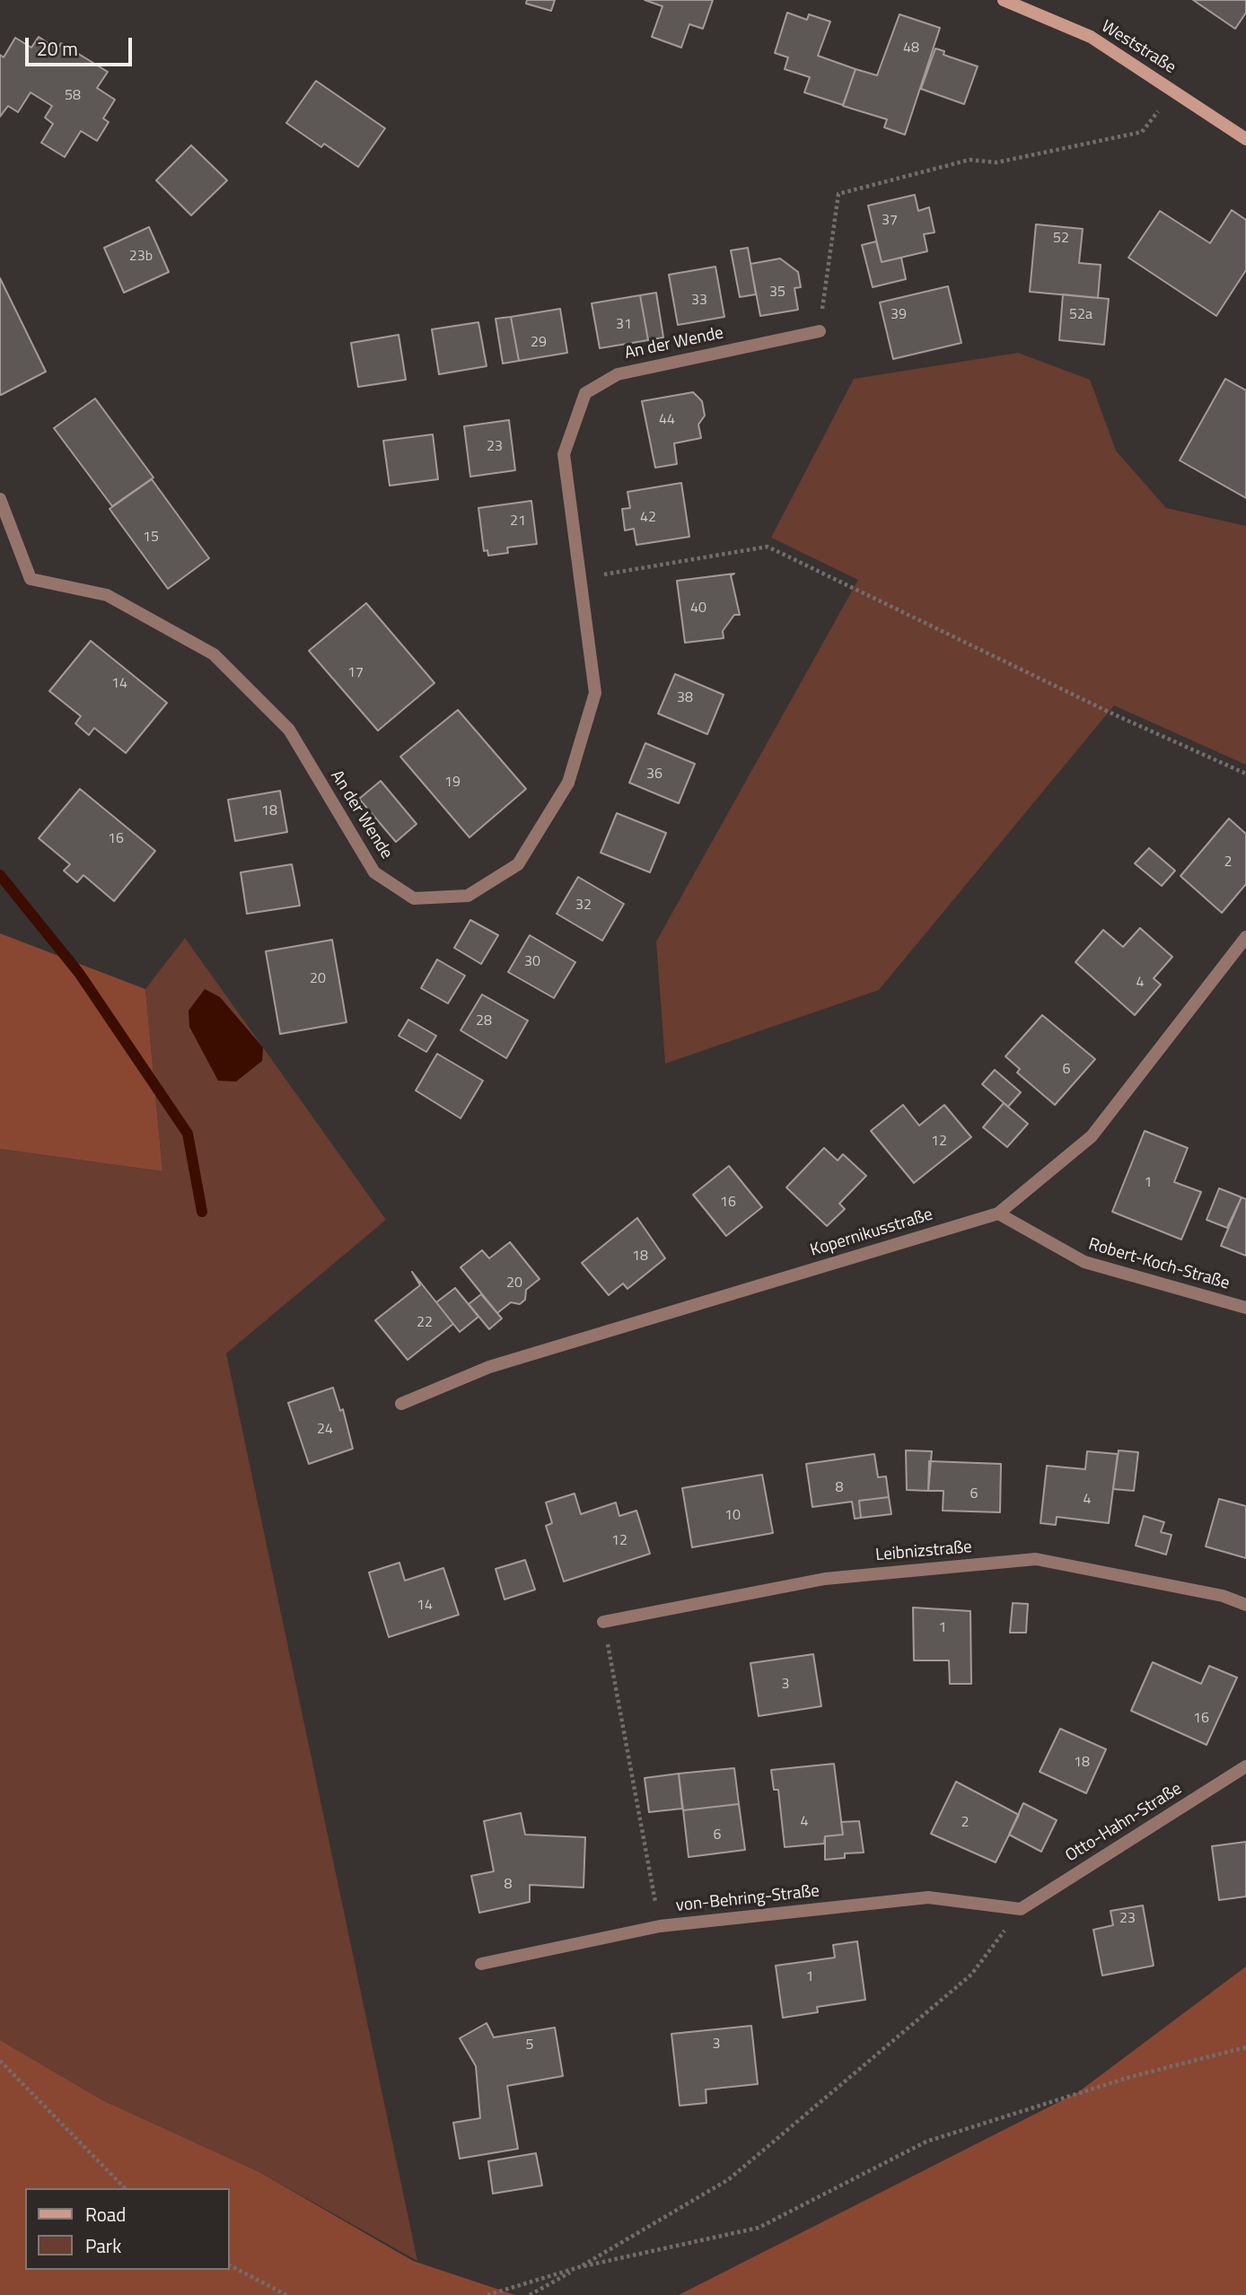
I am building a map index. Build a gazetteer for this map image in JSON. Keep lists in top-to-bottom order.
{
  "streets": {
    "main road": ["Weststraße"],
    "street": [
      "An der Wende",
      "Kopernikusstraße",
      "Robert-Koch-Straße",
      "Leibnizstraße",
      "Otto-Hahn-Straße",
      "von-Behring-Straße"
    ]
  },
  "crossings": [
    ["Kopernikusstraße", "Robert-Koch-Straße"],
    ["Otto-Hahn-Straße", "von-Behring-Straße"]
  ],
  "house_numbers": [
    "48",
    "58",
    "37",
    "52",
    "23b",
    "35",
    "33",
    "39",
    "52a",
    "31",
    "29",
    "44",
    "23",
    "42",
    "21",
    "15",
    "40",
    "17",
    "14",
    "38",
    "36",
    "19",
    "18",
    "16",
    "2",
    "32",
    "30",
    "20",
    "4",
    "28",
    "6",
    "12",
    "1",
    "16",
    "18",
    "20",
    "22",
    "24",
    "8",
    "6",
    "4",
    "10",
    "12",
    "14",
    "1",
    "3",
    "16",
    "18",
    "4",
    "2",
    "6",
    "8",
    "23",
    "1",
    "3",
    "5"
  ],
  "legend": ["Road", "Park"],
  "scale_bar": "20 m"
}
